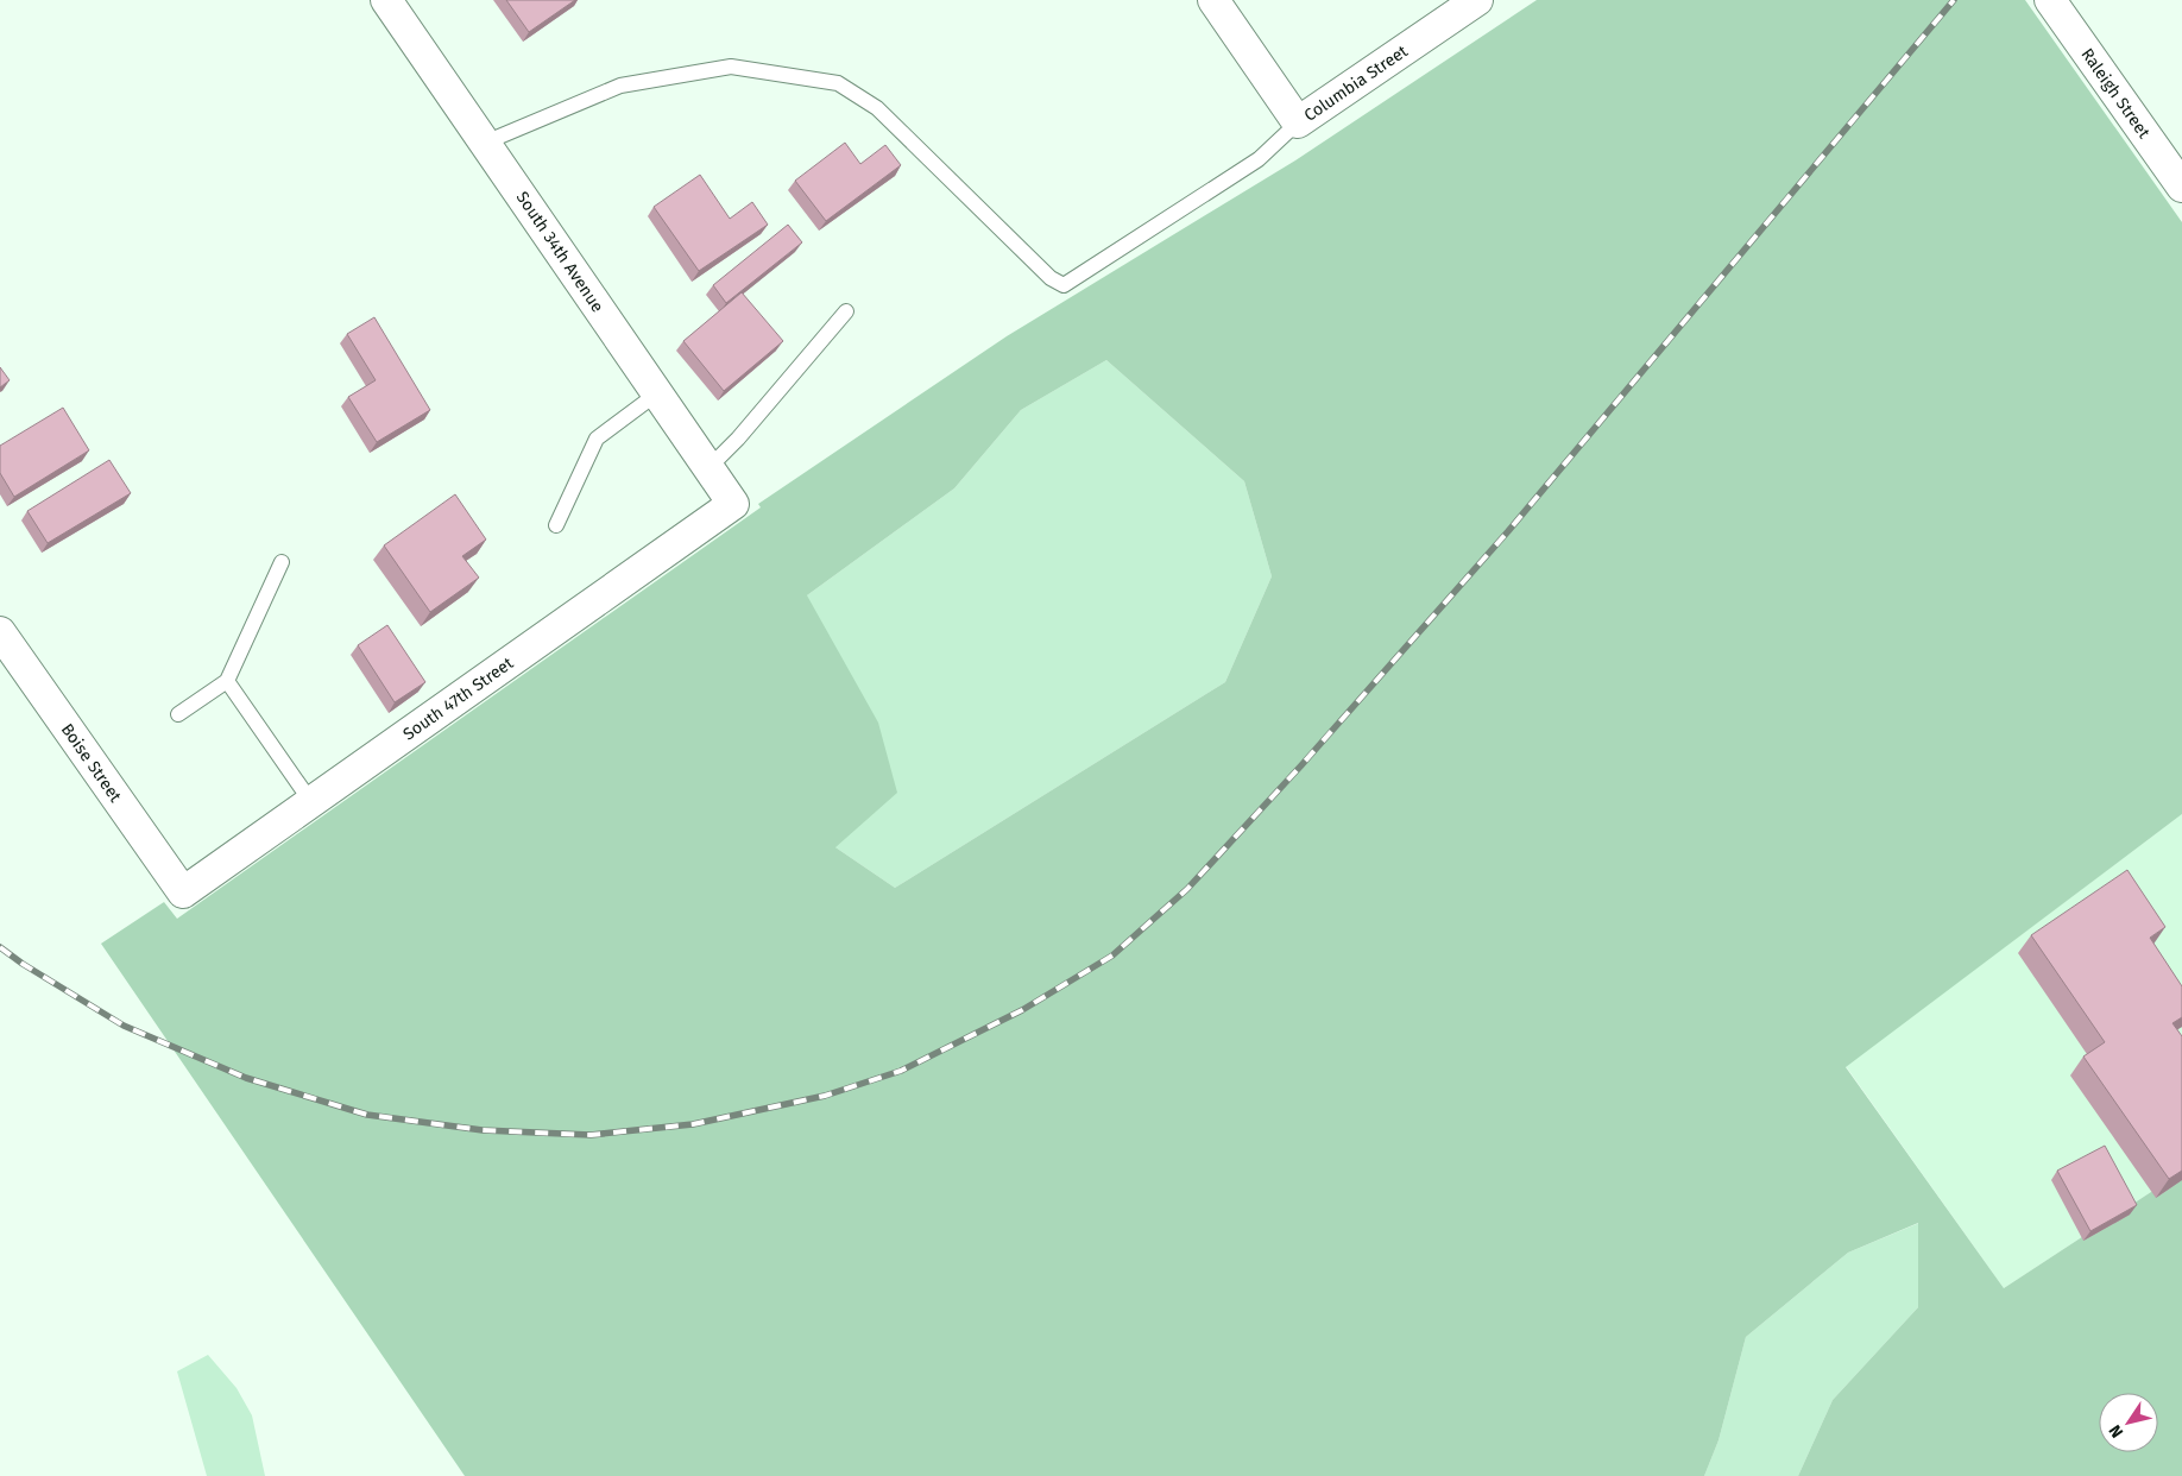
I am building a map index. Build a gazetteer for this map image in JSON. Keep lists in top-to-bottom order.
{
  "streets": {
    "street": [
      "Columbia Street",
      "Raleigh Street",
      "South 34th Avenue",
      "South 47th Street",
      "Boise Street"
    ]
  },
  "crossings": [
    ["South 34th Avenue", "South 47th Street"],
    ["South 47th Street", "Boise Street"]
  ],
  "north": "bottom left"
}
